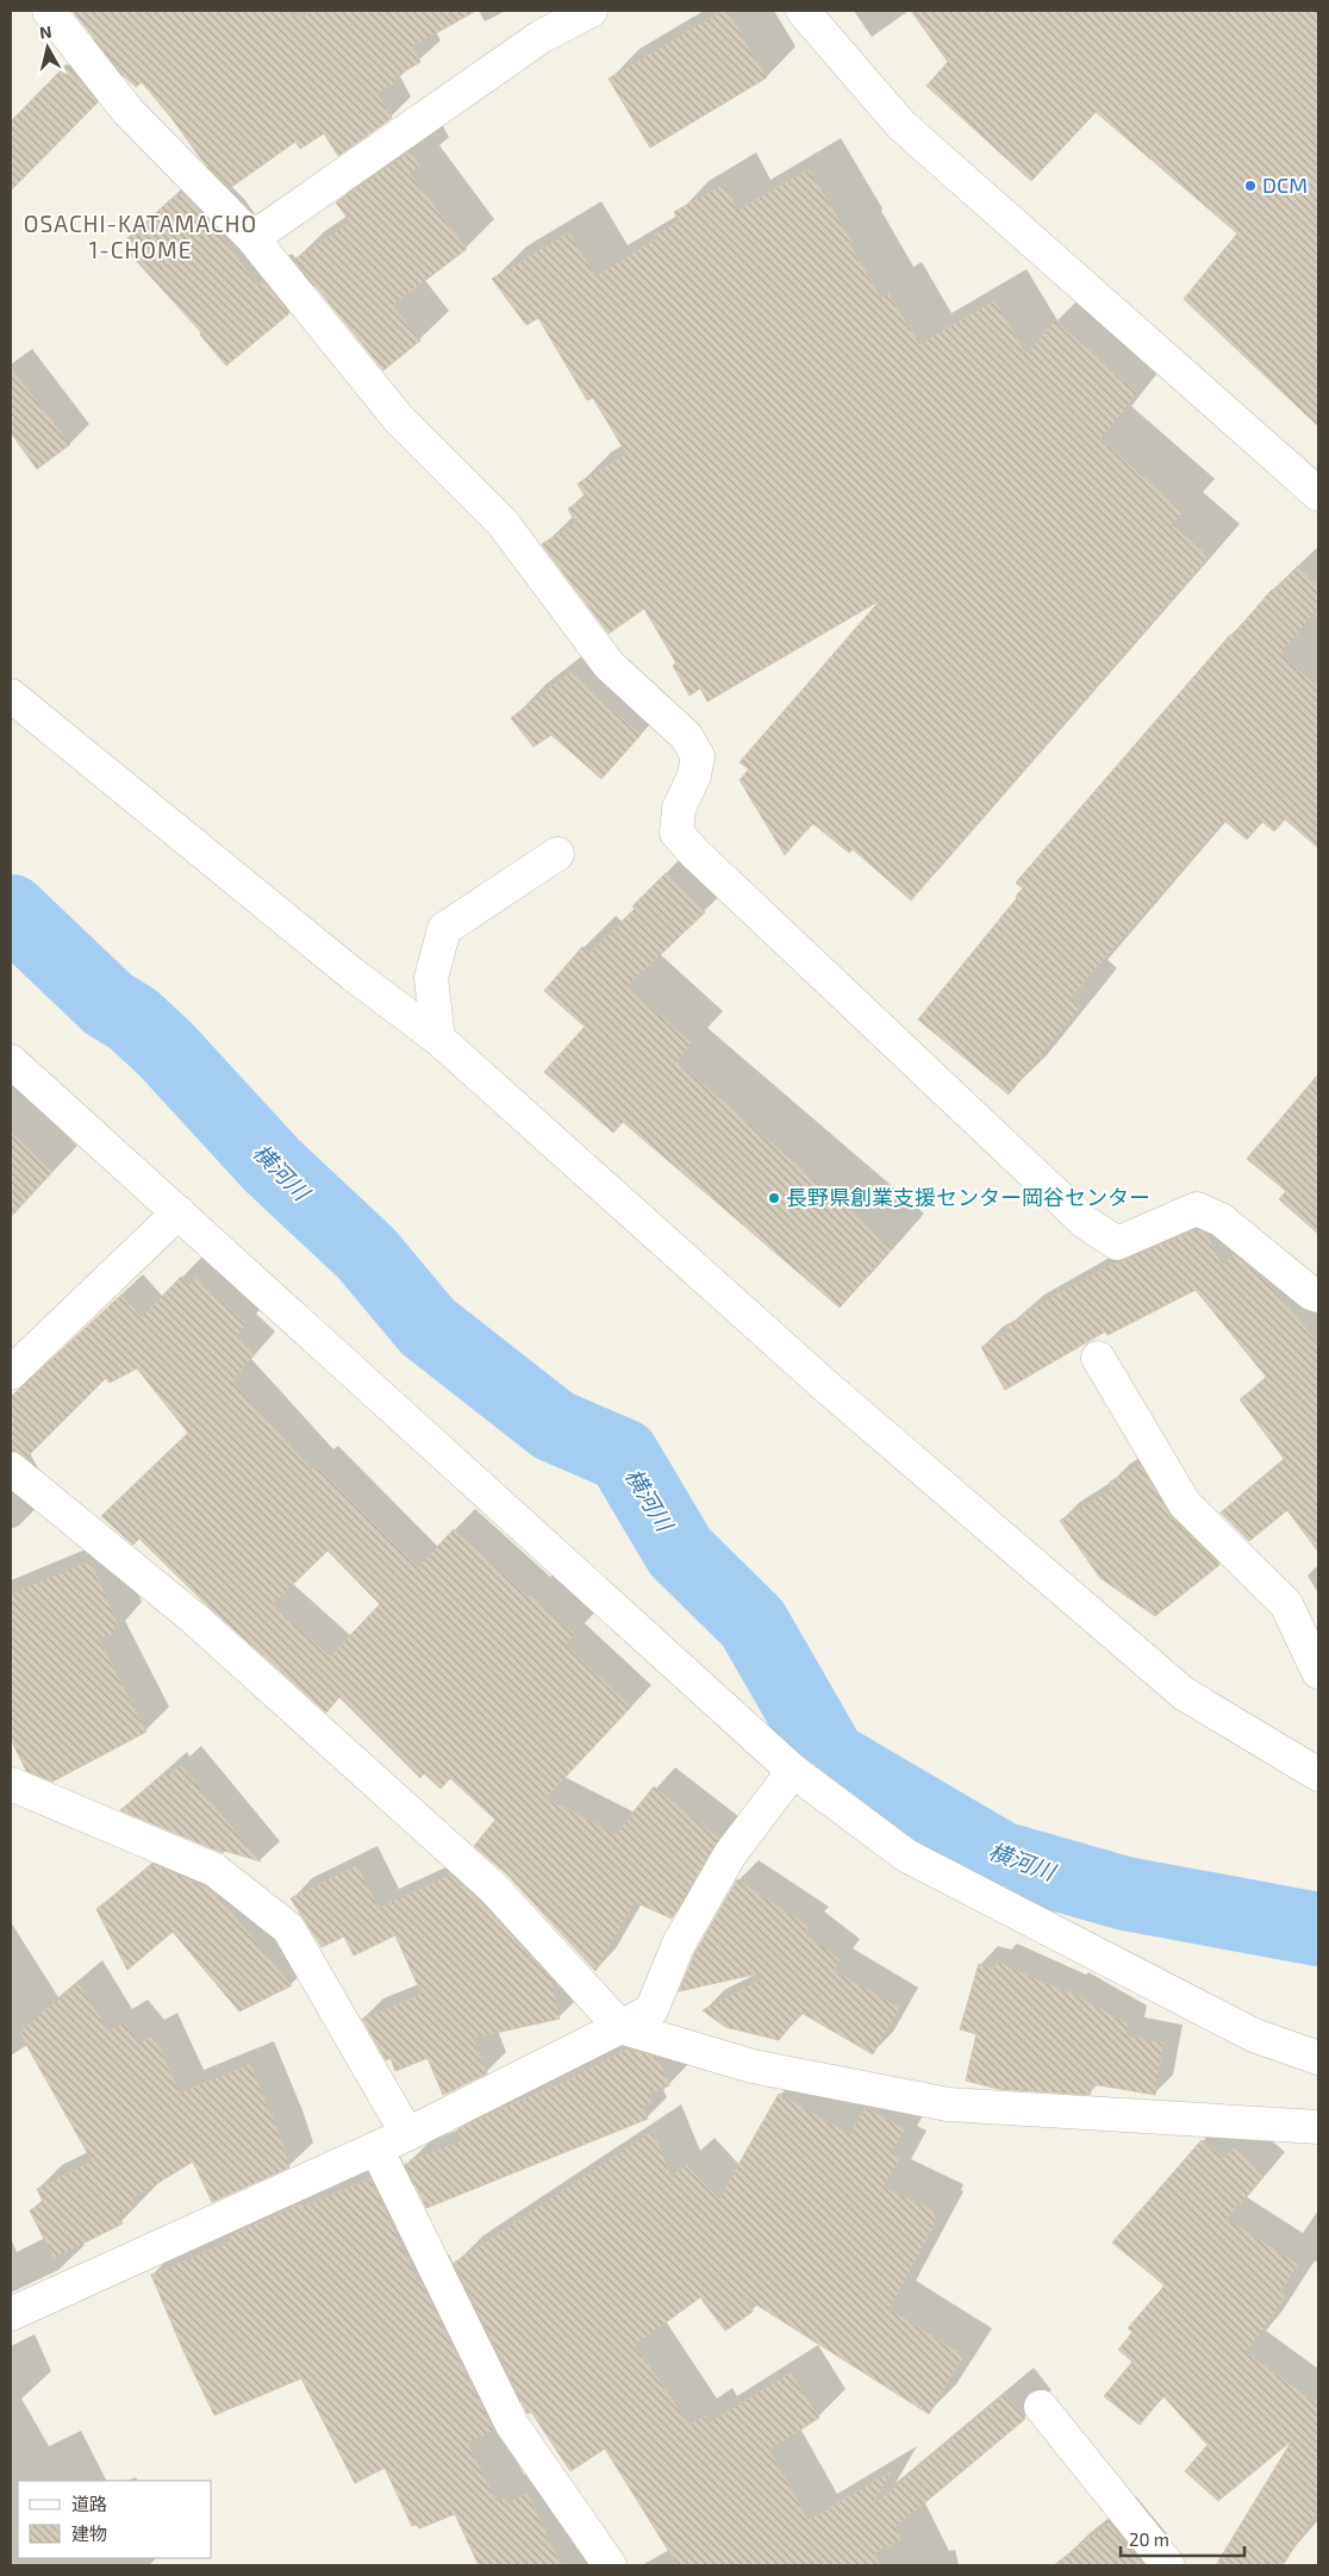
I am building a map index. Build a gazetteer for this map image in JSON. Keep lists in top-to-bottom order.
{
  "districts": ["OSACHI-KATAMACHO 1-CHOME"],
  "water": ["横河川"],
  "places": ["DCM", "長野県創業支援センター岡谷センター"],
  "legend": ["道路", "建物"],
  "scale_bar": "20 m",
  "north": "top"
}
